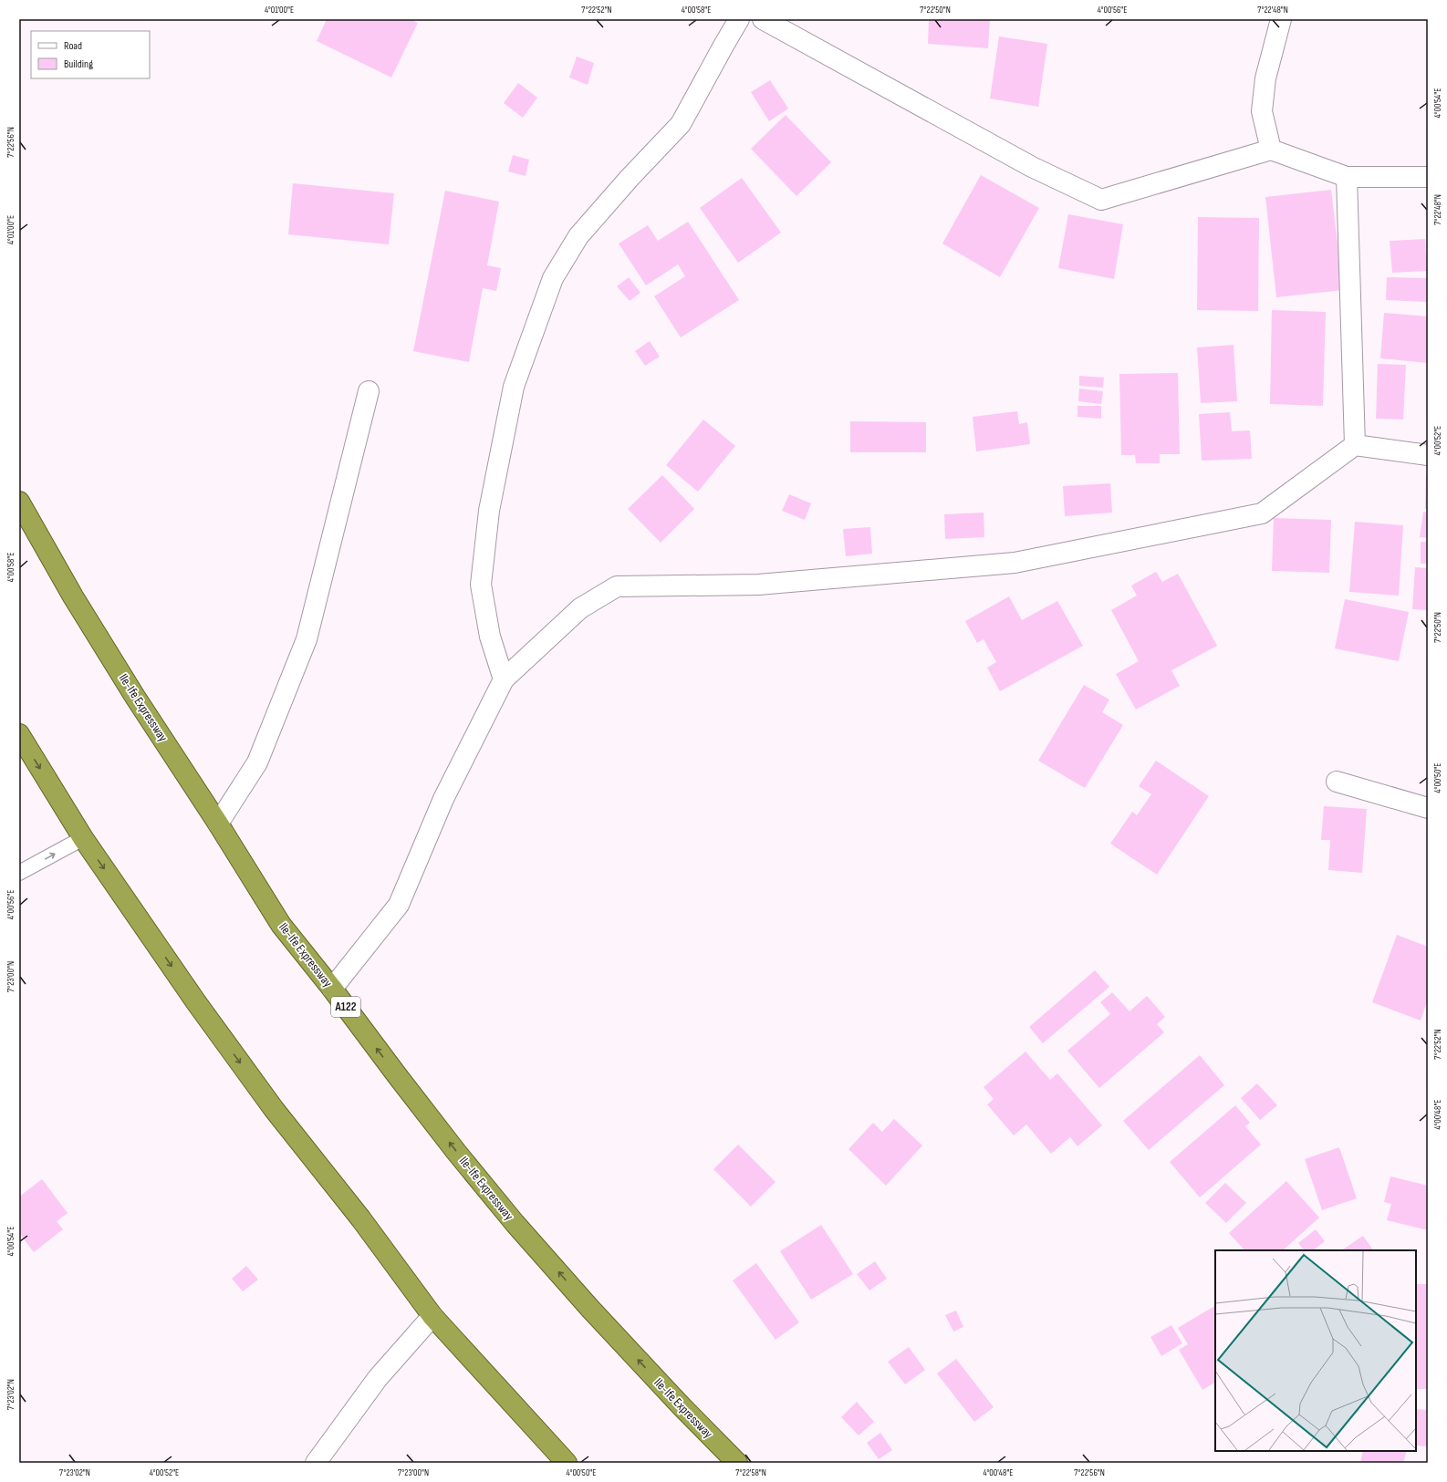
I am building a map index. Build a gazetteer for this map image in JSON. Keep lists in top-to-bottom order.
{
  "streets": {
    "highway": ["Ile-Ife Expressway", "A122"]
  },
  "legend": ["Road", "Building"],
  "coordinates": [
    "4°01'00\"E",
    "7°22'52\"N",
    "4°00'58\"E",
    "7°22'50\"N",
    "4°00'56\"E",
    "7°22'48\"N",
    "4°00'54\"E",
    "7°22'56\"N",
    "4°00'52\"E",
    "4°00'50\"E",
    "7°23'00\"N",
    "4°00'48\"E",
    "7°23'02\"N",
    "7°22'58\"N"
  ]
}
